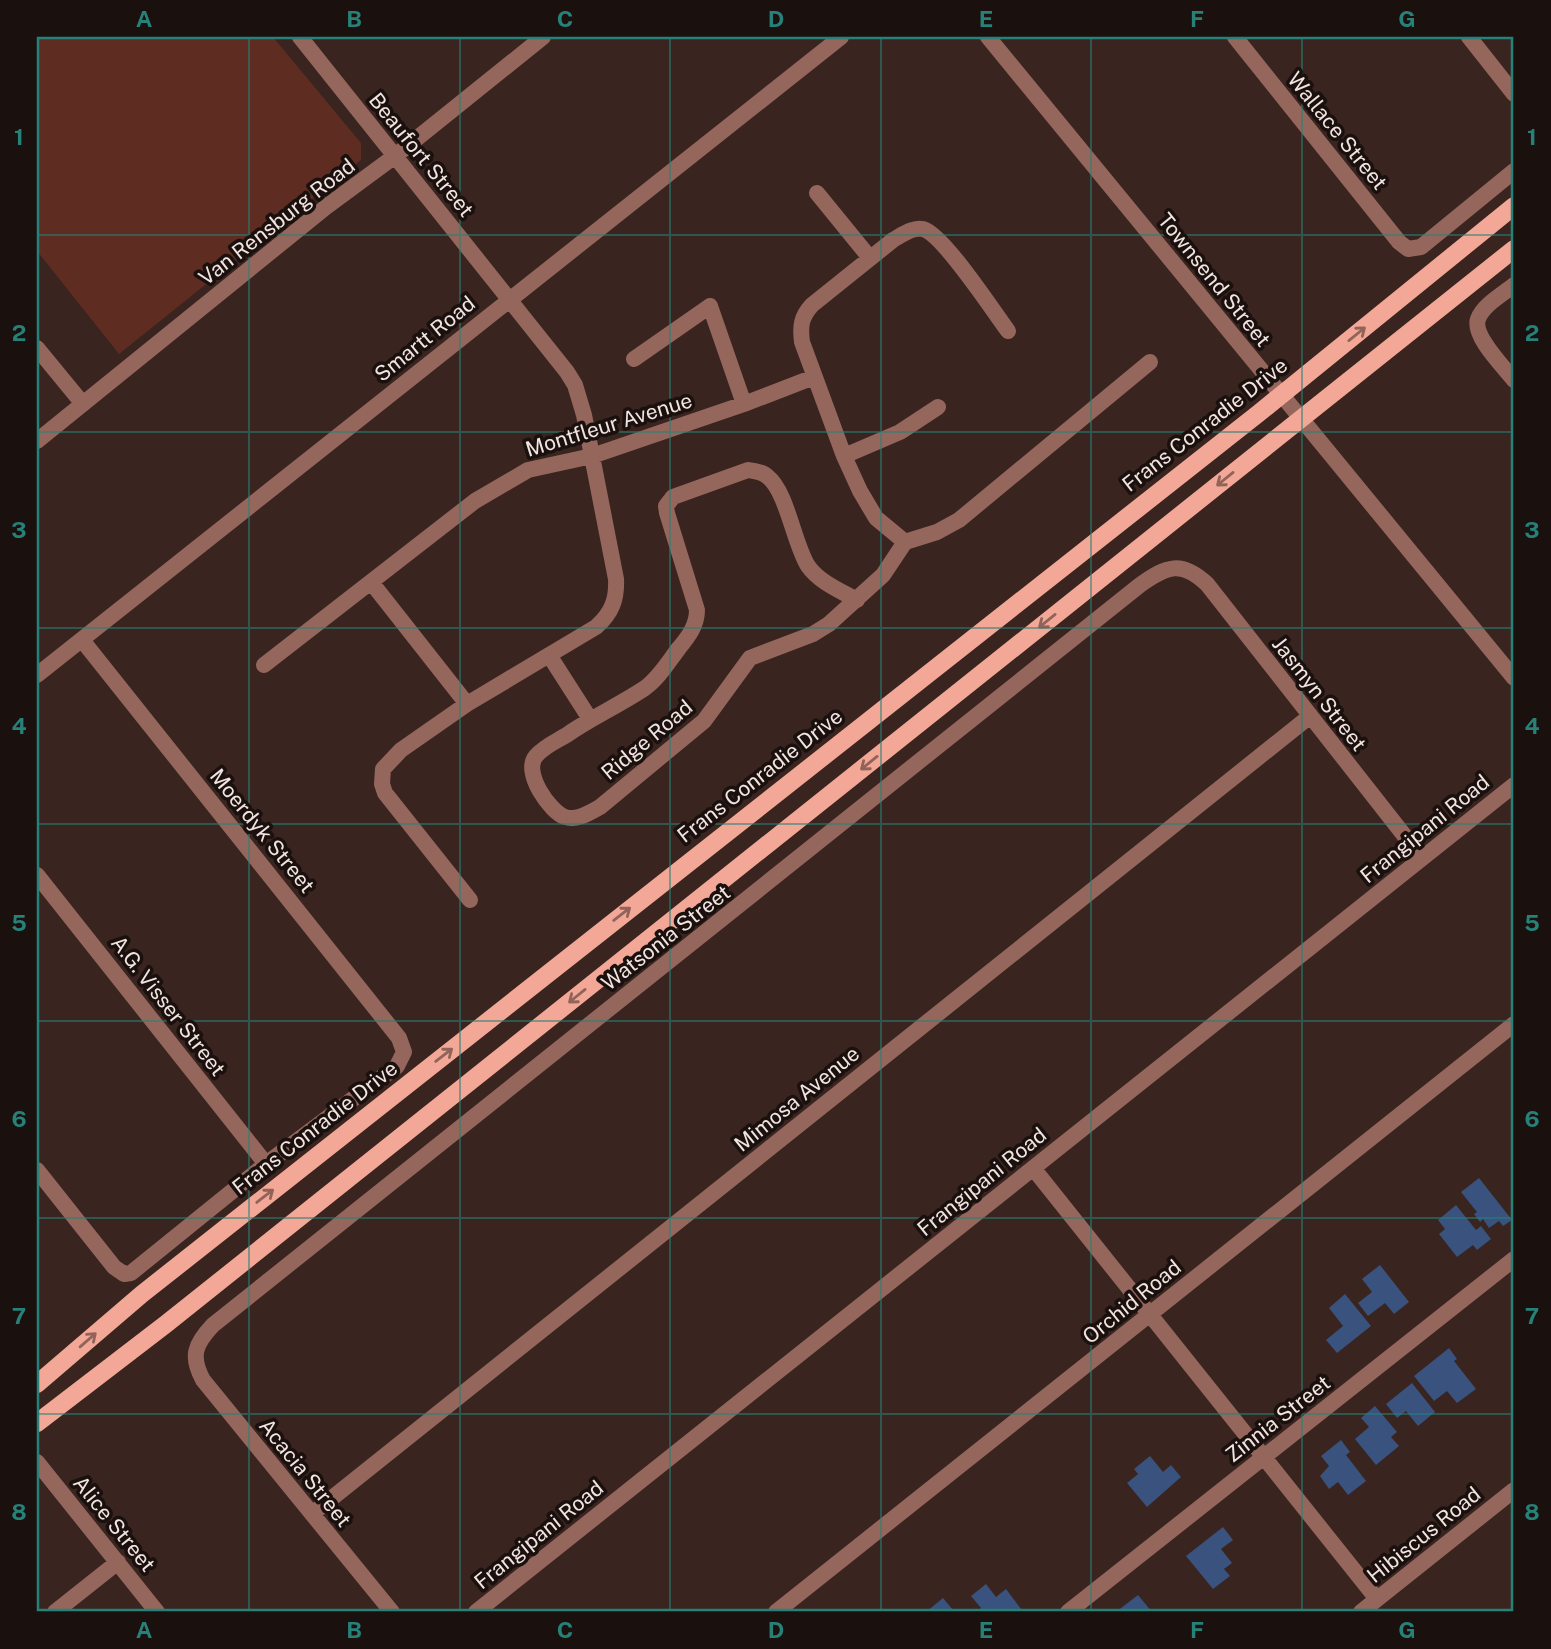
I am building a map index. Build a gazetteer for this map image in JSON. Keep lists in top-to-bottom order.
{
  "streets": {
    "main road": ["Frans Conradie Drive"],
    "street": [
      "Wallace Street",
      "Beaufort Street",
      "Van Rensburg Road",
      "Townsend Street",
      "Smartt Road",
      "Montfleur Avenue",
      "Jasmyn Street",
      "Ridge Road",
      "Frangipani Road",
      "Moerdyk Street",
      "Watsonia Street",
      "A.G. Visser Street",
      "Mimosa Avenue",
      "Orchid Road",
      "Zinnia Street",
      "Acacia Street",
      "Alice Street",
      "Hibiscus Road"
    ]
  },
  "crossings": [
    ["Beaufort Street", "Van Rensburg Road"],
    ["Beaufort Street", "Smartt Road"],
    ["Beaufort Street", "Montfleur Avenue"],
    ["Townsend Street", "Frans Conradie Drive"],
    ["Smartt Road", "Moerdyk Street"],
    ["Jasmyn Street", "Frangipani Road"],
    ["Jasmyn Street", "Watsonia Street"],
    ["Jasmyn Street", "Mimosa Avenue"],
    ["Moerdyk Street", "A.G. Visser Street"],
    ["Watsonia Street", "Acacia Street"],
    ["Mimosa Avenue", "Acacia Street"]
  ],
  "grid": {
    "columns": [
      "A",
      "B",
      "C",
      "D",
      "E",
      "F",
      "G"
    ],
    "rows": [
      "1",
      "2",
      "3",
      "4",
      "5",
      "6",
      "7",
      "8"
    ]
  }
}
